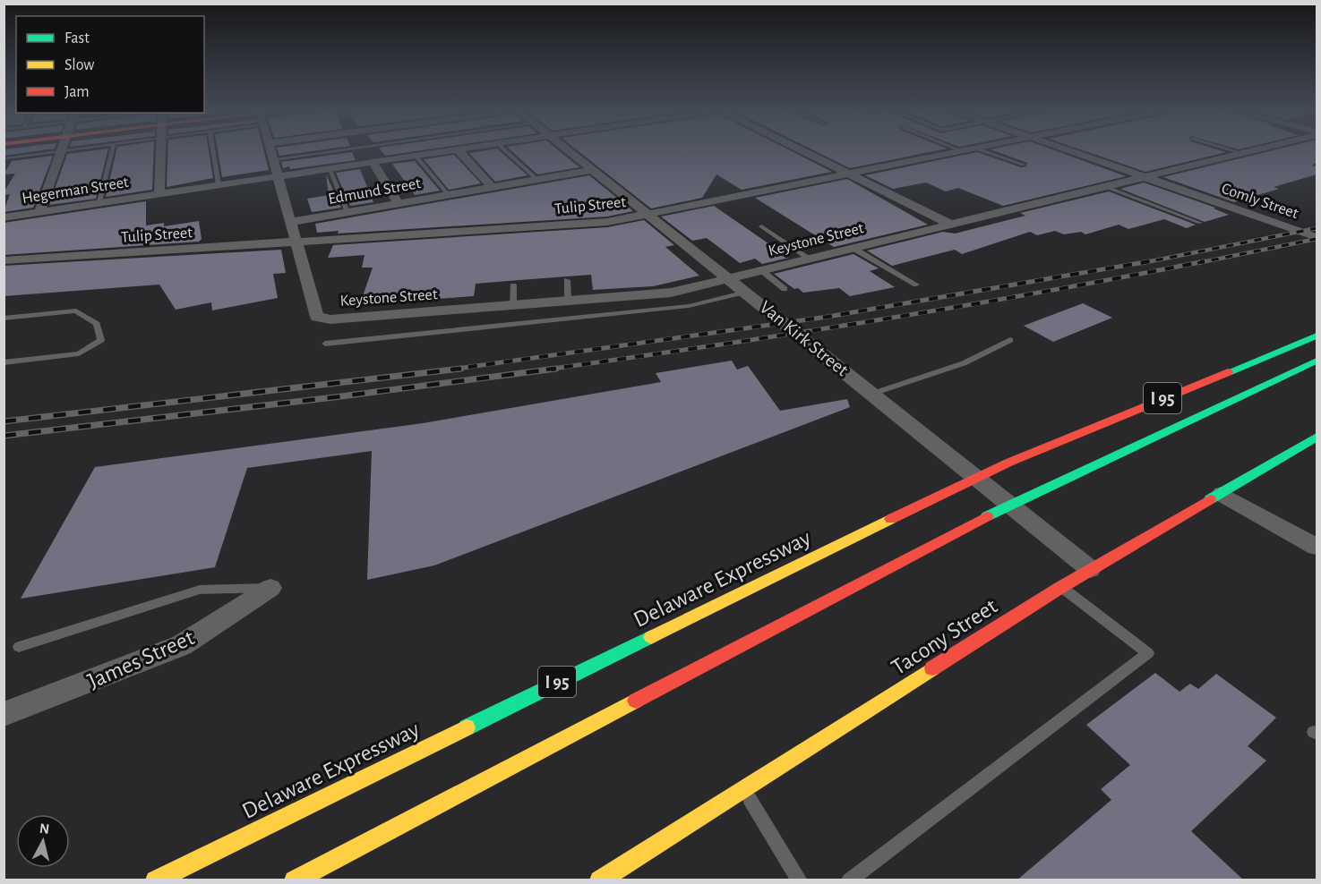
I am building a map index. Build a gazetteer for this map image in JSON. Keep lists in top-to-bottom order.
{
  "streets": {
    "main road": ["I 95", "Delaware Expressway", "Tacony Street"],
    "street": [
      "Hegerman Street",
      "Edmund Street",
      "Comly Street",
      "Tulip Street",
      "Keystone Street",
      "Van Kirk Street",
      "James Street"
    ]
  },
  "crossings": [
    ["Edmund Street", "Van Kirk Street"],
    ["Comly Street", "Keystone Street"],
    ["Tulip Street", "Keystone Street"],
    ["Tulip Street", "Van Kirk Street"],
    ["Keystone Street", "Van Kirk Street"],
    ["Van Kirk Street", "Tacony Street"]
  ],
  "legend": ["Fast", "Slow", "Jam"],
  "north": "top"
}
